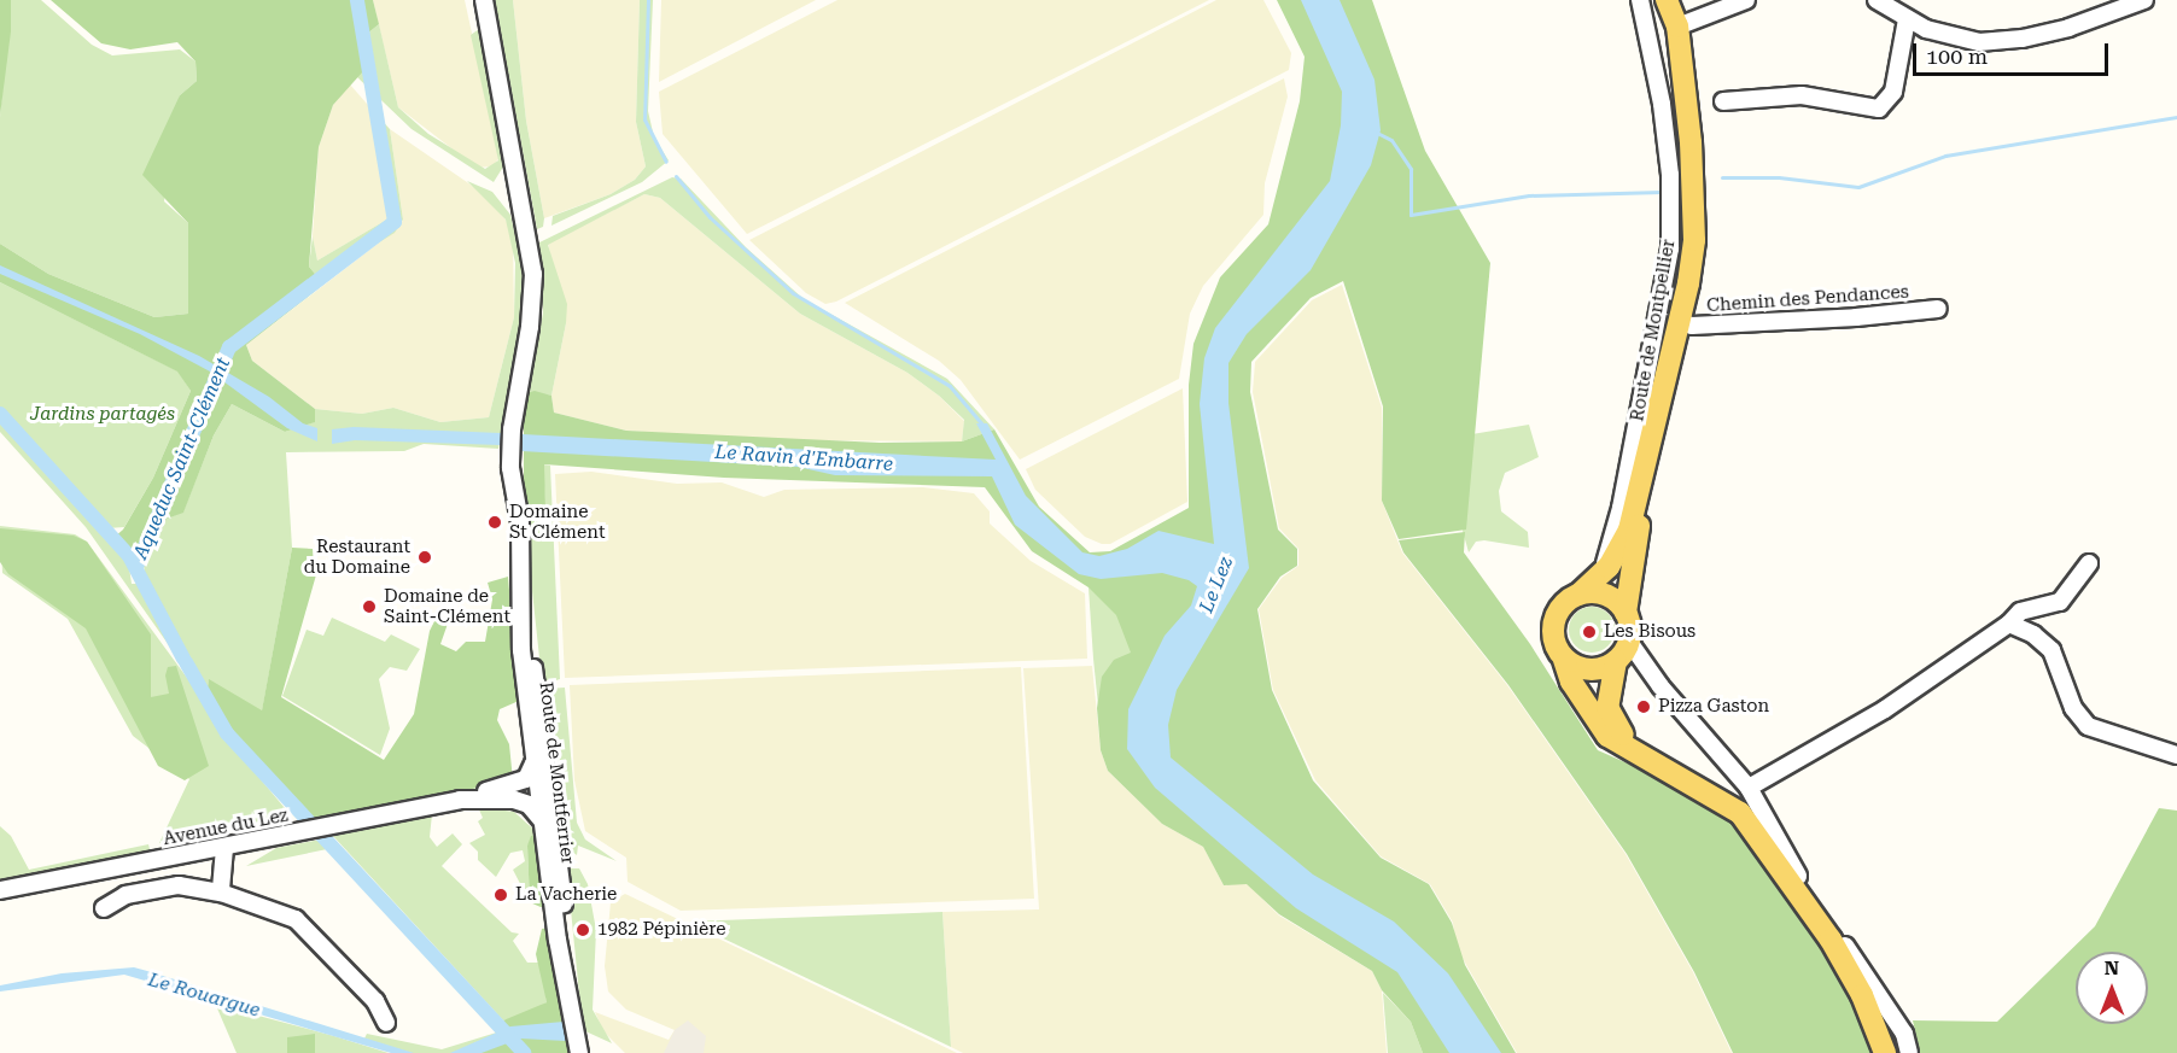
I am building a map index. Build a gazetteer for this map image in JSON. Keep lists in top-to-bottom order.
{
  "streets": {
    "main road": ["Route de Montpellier"],
    "street": ["Chemin des Pendances", "Route de Montferrier", "Avenue du Lez"]
  },
  "crossings": [
    ["Chemin des Pendances", "Route de Montpellier"],
    ["Route de Montferrier", "Avenue du Lez"]
  ],
  "water": [
    "Aqueduc Saint-Clément",
    "Le Ravin d'Embarre",
    "Le Lez",
    "Le Rouargue"
  ],
  "parks": ["Jardins partagés"],
  "places": [
    "Domaine St Clément",
    "Restaurant du Domaine",
    "Domaine de Saint-Clément",
    "Les Bisous",
    "Pizza Gaston",
    "La Vacherie",
    "1982 Pépinière"
  ],
  "scale_bar": "100 m",
  "north": "top"
}
